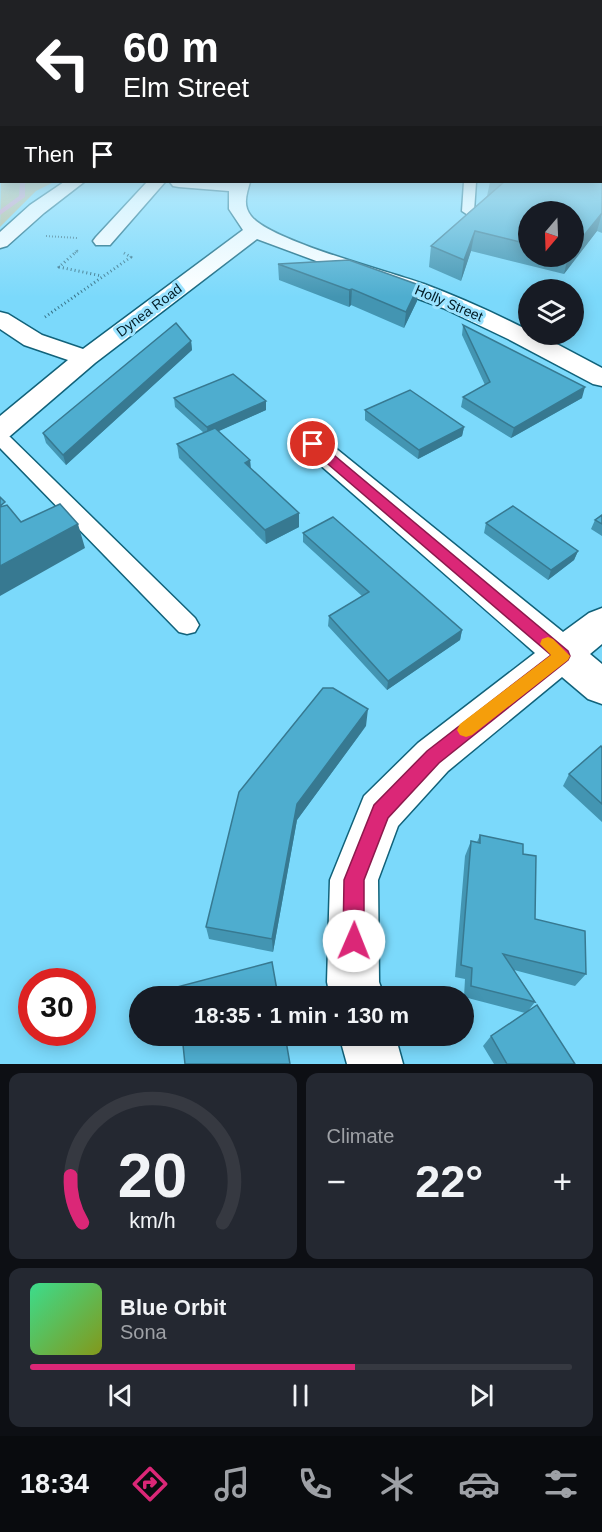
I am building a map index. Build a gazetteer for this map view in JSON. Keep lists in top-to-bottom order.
{
  "streets": {
    "street": ["Holly Street", "Dynea Road"]
  },
  "crossings": [
    ["Holly Street", "Dynea Road"]
  ],
  "north": "bottom",
  "page": {
    "turn": ["60 m", "Elm Street"],
    "then": "Then",
    "limit": "30",
    "trip": "18:35 · 1 min · 130 m",
    "tile": "Climate",
    "heat": ["−", "22°", "+"],
    "song": ["Blue Orbit", "Sona"],
    "tabs": "18:34",
    "gauge": ["20", "km/h"]
  }
}
